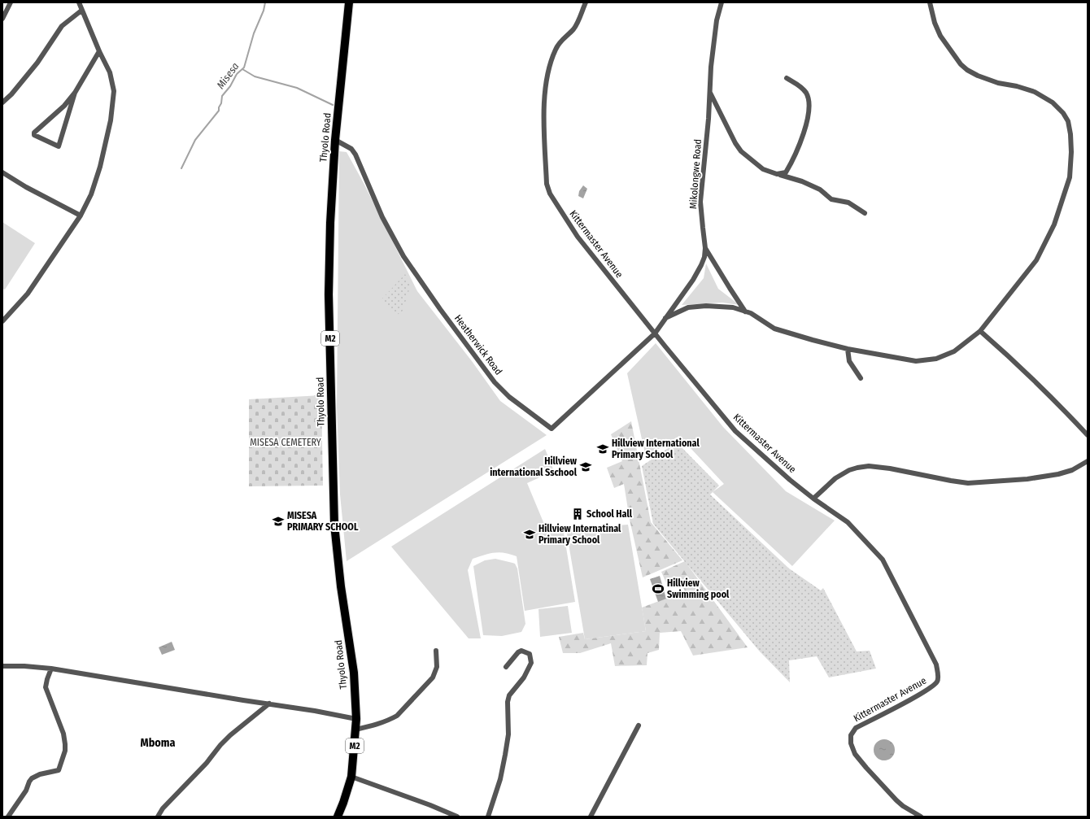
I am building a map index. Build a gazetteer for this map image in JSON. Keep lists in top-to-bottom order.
{
  "streets": {
    "highway": ["Thyolo Road", "M2"],
    "street": ["Mikolongwe Road", "Kittermaster Avenue", "Heatherwick Road"]
  },
  "crossings": [
    ["Thyolo Road", "Heatherwick Road"],
    ["Mikolongwe Road", "Kittermaster Avenue"],
    ["Mikolongwe Road", "Heatherwick Road"],
    ["Kittermaster Avenue", "Heatherwick Road"]
  ],
  "districts": ["Mboma"],
  "water": ["Misesa"],
  "parks": ["MISESA CEMETERY"],
  "places": {
    "school or university": [
      "Hillview International Primary School",
      "Hillview international Sschool",
      "MISESA PRIMARY SCHOOL",
      "Hillview Internatinal Primary School"
    ],
    "building": ["School Hall"],
    "sports": ["Hillview Swimming pool"]
  }
}
